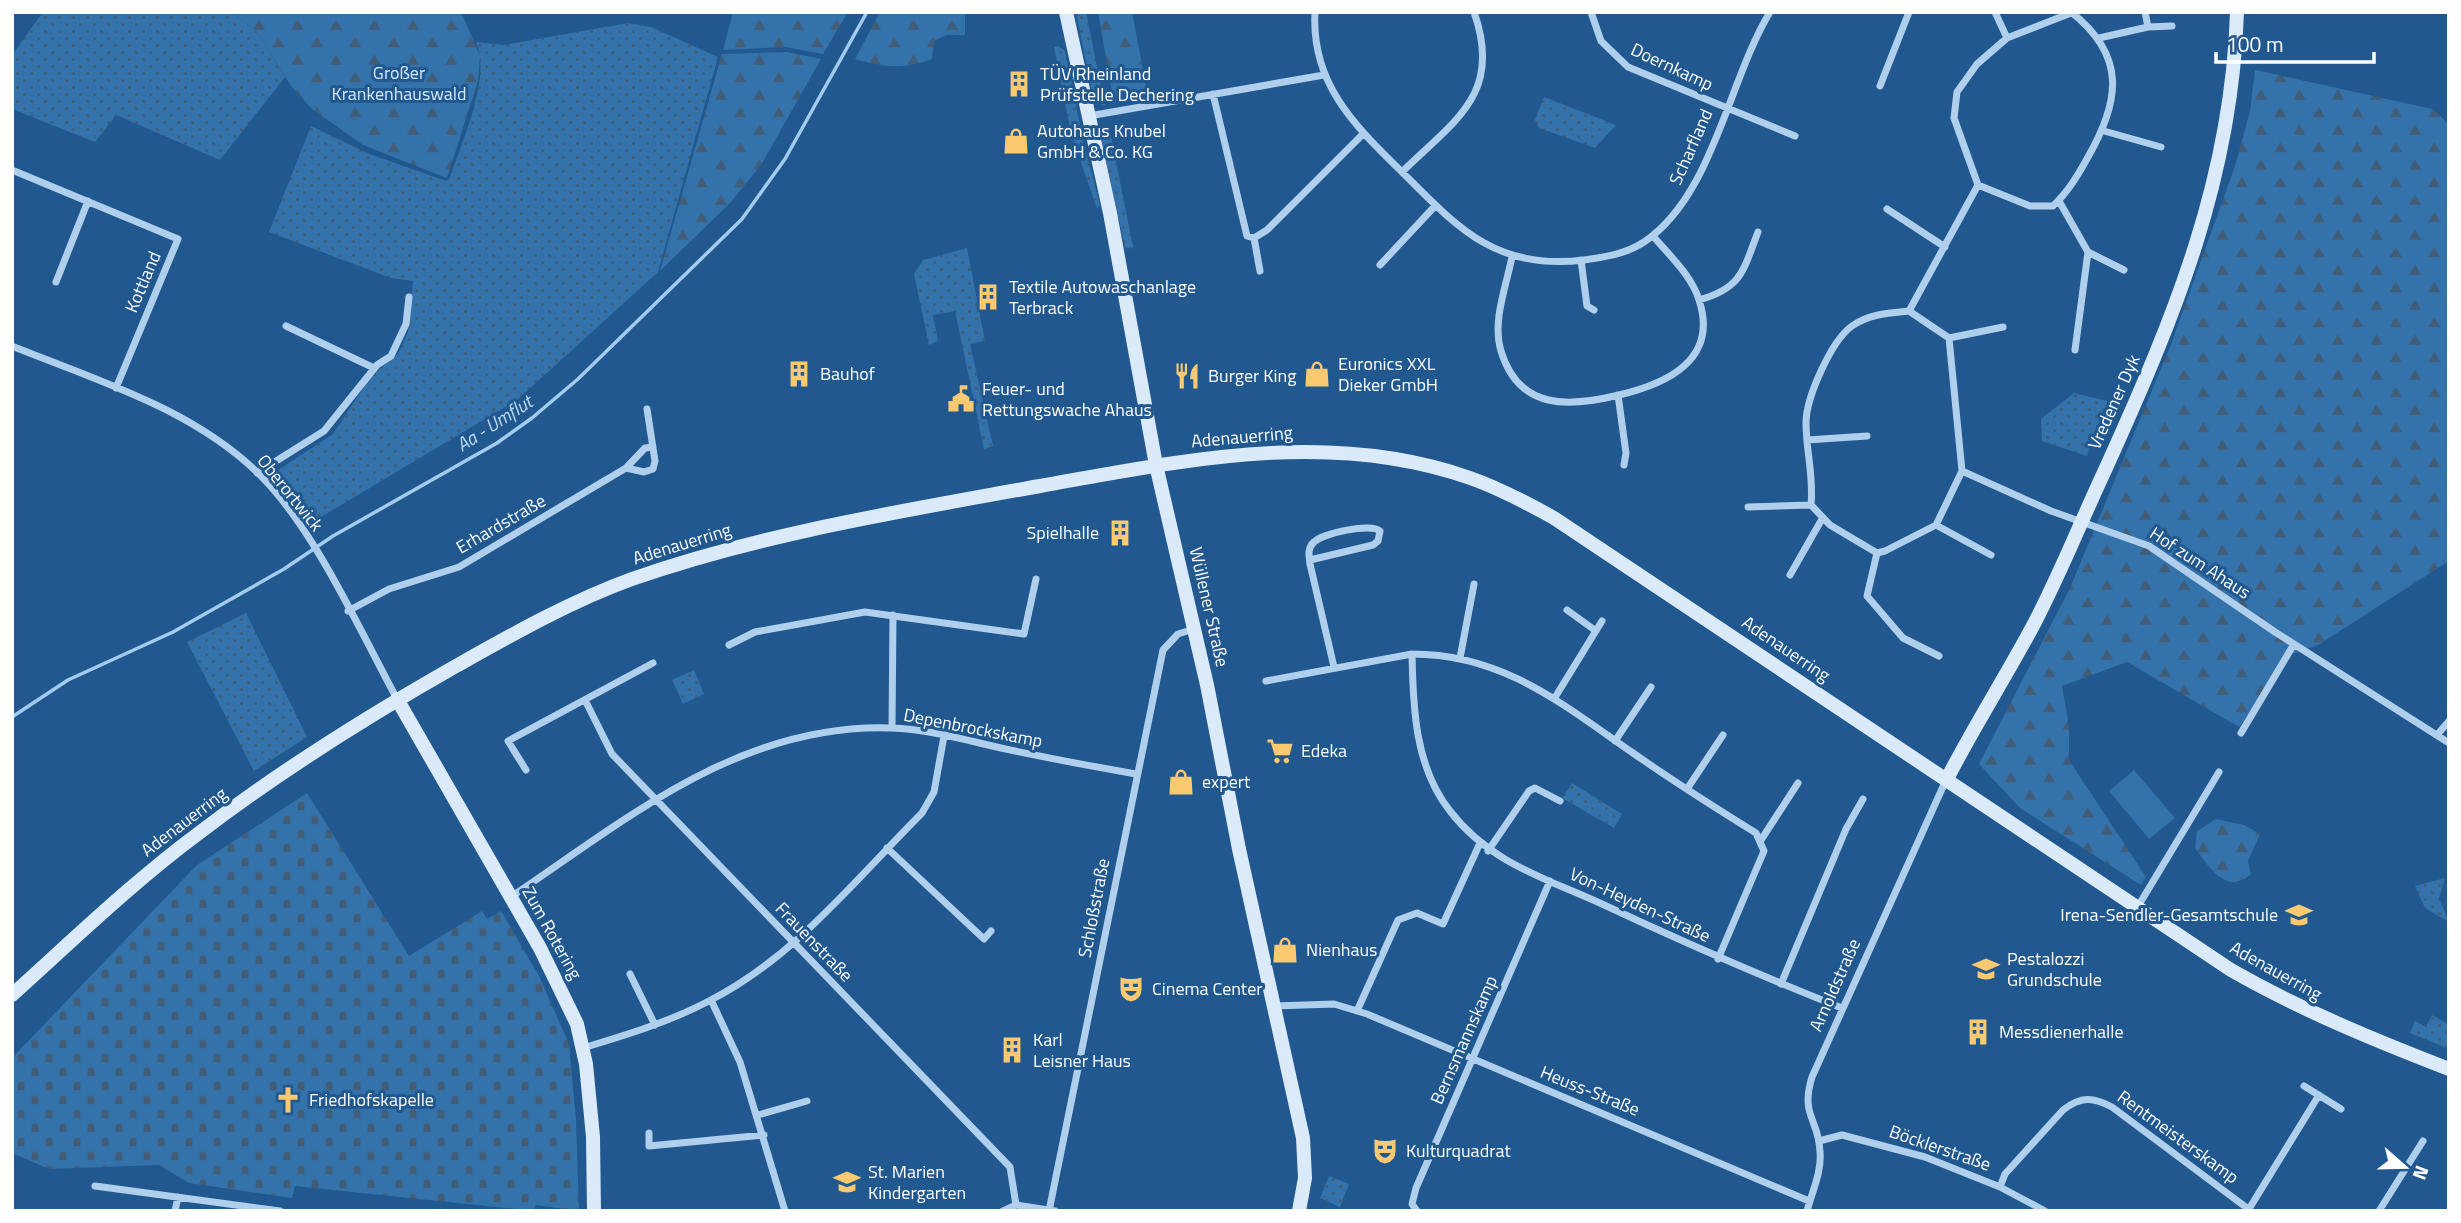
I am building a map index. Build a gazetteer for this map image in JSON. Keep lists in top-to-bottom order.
{
  "streets": {
    "main road": [
      "Vredener Dyk",
      "Adenauerring",
      "Wüllener Straße",
      "Zum Rotering"
    ],
    "street": [
      "Doernkamp",
      "Scharfland",
      "Kottland",
      "Oberortwick",
      "Erhardstraße",
      "Hof zum Ahaus",
      "Depenbrockskamp",
      "Von-Heyden-Straße",
      "Schloßstraße",
      "Frauenstraße",
      "Arnoldstraße",
      "Bernsmannskamp",
      "Heuss-Straße",
      "Rentmeisterskamp",
      "Böcklerstraße"
    ]
  },
  "crossings": [
    ["Doernkamp", "Scharfland"],
    ["Kottland", "Oberortwick"],
    ["Vredener Dyk", "Adenauerring"],
    ["Vredener Dyk", "Hof zum Ahaus"],
    ["Vredener Dyk", "Arnoldstraße"],
    ["Adenauerring", "Oberortwick"],
    ["Adenauerring", "Wüllener Straße"],
    ["Adenauerring", "Zum Rotering"],
    ["Adenauerring", "Arnoldstraße"],
    ["Oberortwick", "Erhardstraße"],
    ["Oberortwick", "Zum Rotering"],
    ["Wüllener Straße", "Schloßstraße"],
    ["Wüllener Straße", "Heuss-Straße"],
    ["Depenbrockskamp", "Schloßstraße"],
    ["Depenbrockskamp", "Zum Rotering"],
    ["Depenbrockskamp", "Frauenstraße"],
    ["Von-Heyden-Straße", "Arnoldstraße"],
    ["Von-Heyden-Straße", "Bernsmannskamp"],
    ["Arnoldstraße", "Heuss-Straße"],
    ["Arnoldstraße", "Böcklerstraße"],
    ["Bernsmannskamp", "Heuss-Straße"],
    ["Rentmeisterskamp", "Böcklerstraße"]
  ],
  "water": ["Aa - Umflut"],
  "parks": ["Großer Krankenhauswald"],
  "places": {
    "building": [
      "TÜV Rheinland Prüfstelle Dechering",
      "Textile Autowaschanlage Terbrack",
      "Bauhof",
      "Spielhalle",
      "Messdienerhalle",
      "Karl Leisner Haus"
    ],
    "shop": [
      "Autohaus Knubel GmbH & Co. KG",
      "Euronics XXL Dieker GmbH",
      "expert",
      "Nienhaus"
    ],
    "restaurant": ["Burger King"],
    "public building": ["Feuer- und Rettungswache Ahaus"],
    "supermarket": ["Edeka"],
    "school or university": ["Irena-Sendler-Gesamtschule", "Pestalozzi Grundschule", "St. Marien Kindergarten"],
    "theatre": ["Cinema Center", "Kulturquadrat"],
    "church": ["Friedhofskapelle"]
  },
  "scale_bar": "100 m",
  "north": "right"
}
